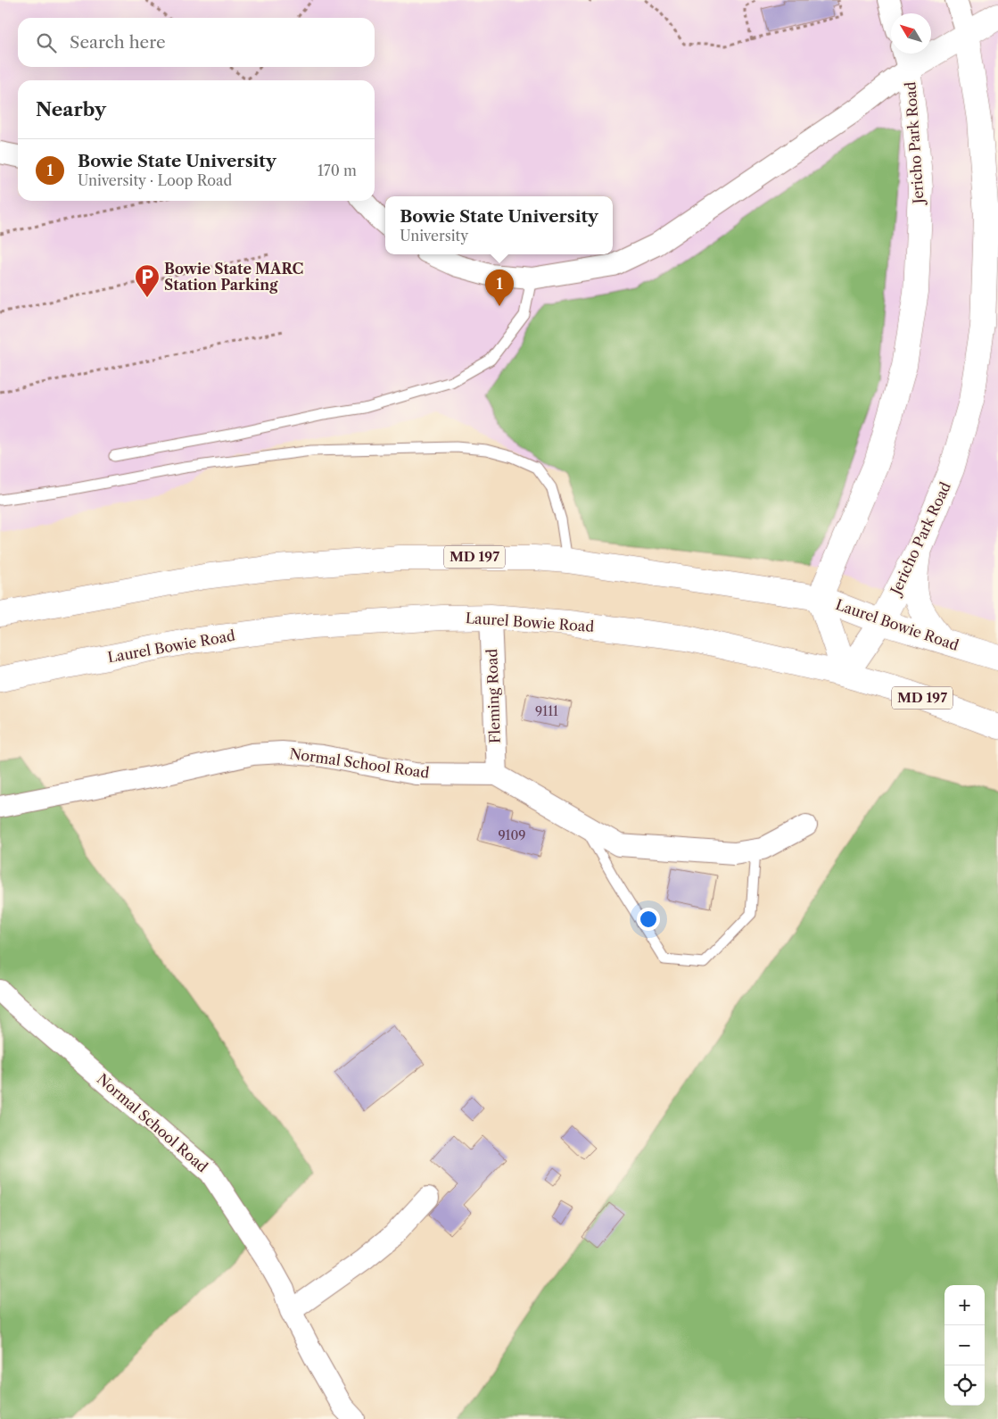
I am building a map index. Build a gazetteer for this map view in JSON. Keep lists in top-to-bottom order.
{
  "streets": {
    "main road": ["Jericho Park Road", "MD 197", "Laurel Bowie Road"],
    "street": ["Fleming Road", "Normal School Road"]
  },
  "crossings": [
    ["Jericho Park Road", "Laurel Bowie Road"],
    ["Laurel Bowie Road", "Fleming Road"],
    ["Fleming Road", "Normal School Road"]
  ],
  "places": {
    "parking": ["Bowie State MARC Station Parking"]
  },
  "house_numbers": ["9111", "9109"],
  "north": "top left",
  "page": {
    "search": "Search here",
    "heading": "Nearby",
    "list": [
      {
        "mark": "1",
        "name": "Bowie State University",
        "note": "University · Loop Road",
        "value": "170 m"
      }
    ],
    "popup": ["Bowie State University", "University"],
    "pins": "1",
    "map_buttons": ["+", "−"]
  }
}
